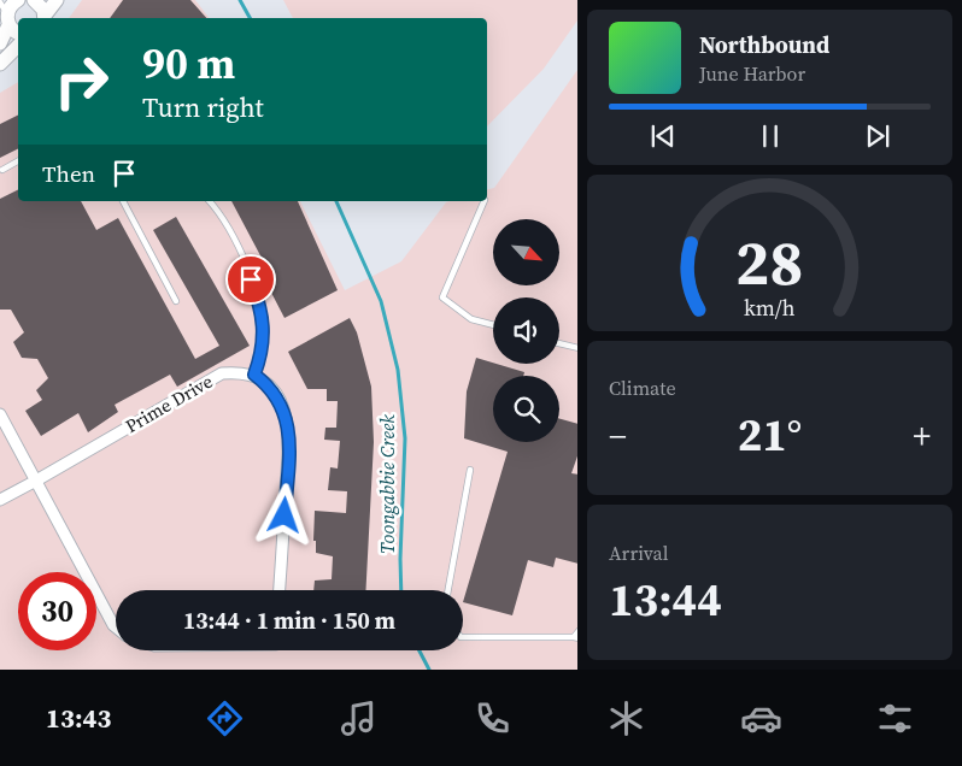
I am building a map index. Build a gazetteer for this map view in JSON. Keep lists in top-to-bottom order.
{
  "streets": {
    "street": ["Prime Drive"]
  },
  "water": ["Toongabbie Creek"],
  "north": "bottom right",
  "page": {
    "turn": ["90 m", "Turn right"],
    "song": ["Northbound", "June Harbor"],
    "then": "Then",
    "tile": [
      "Climate",
      ["Arrival", "13:44"]
    ],
    "heat": ["−", "21°", "+"],
    "limit": "30",
    "trip": "13:44 · 1 min · 150 m",
    "tabs": "13:43",
    "gauge": ["28", "km/h"]
  }
}
